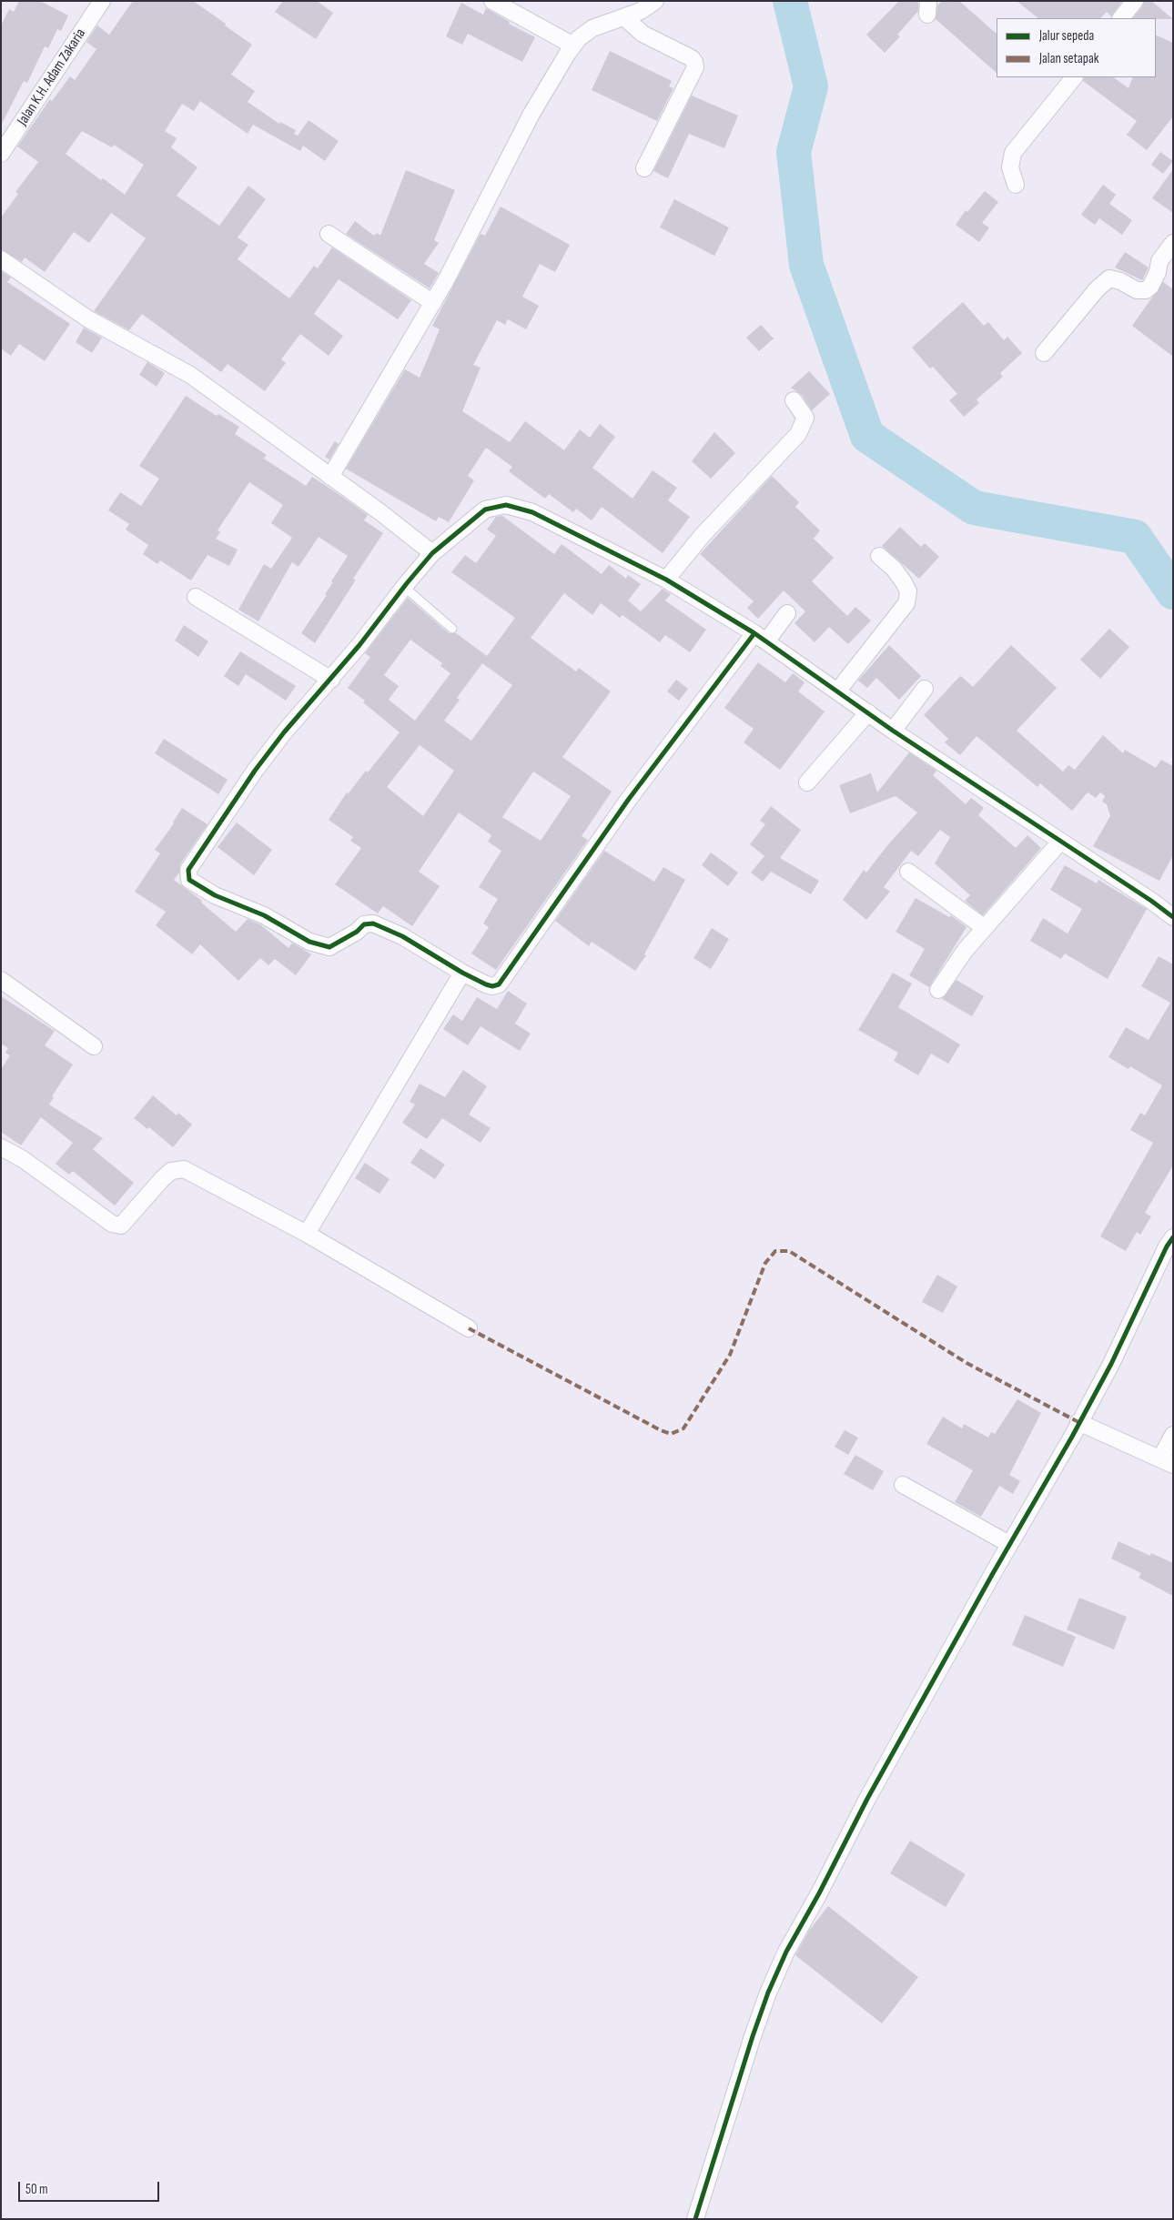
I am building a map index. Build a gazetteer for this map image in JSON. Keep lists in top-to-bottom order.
{
  "streets": {
    "street": ["Jalan K.H. Adam Zakaria"]
  },
  "legend": ["Jalur sepeda", "Jalan setapak"],
  "scale_bar": "50 m"
}
